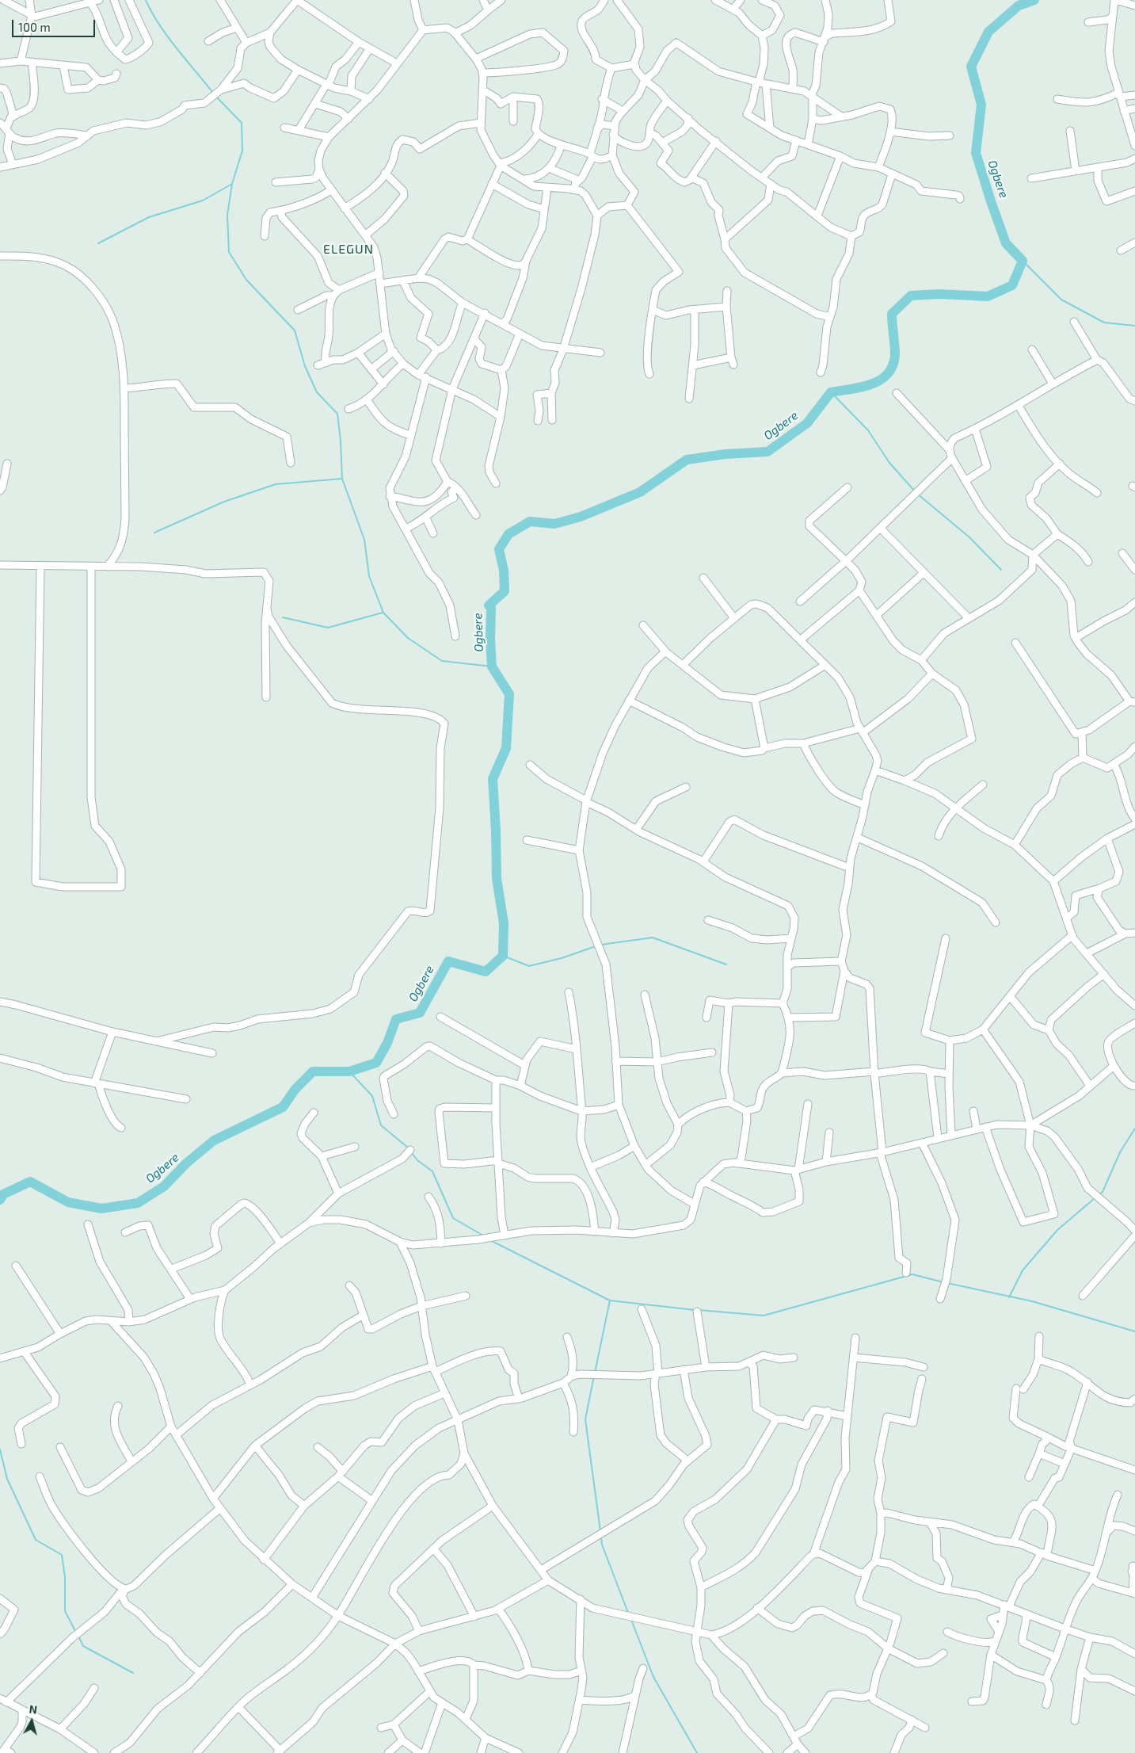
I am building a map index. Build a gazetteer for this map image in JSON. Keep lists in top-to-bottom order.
{
  "districts": ["ELEGUN"],
  "water": ["Ogbere"],
  "scale_bar": "100 m",
  "north": "top"
}
